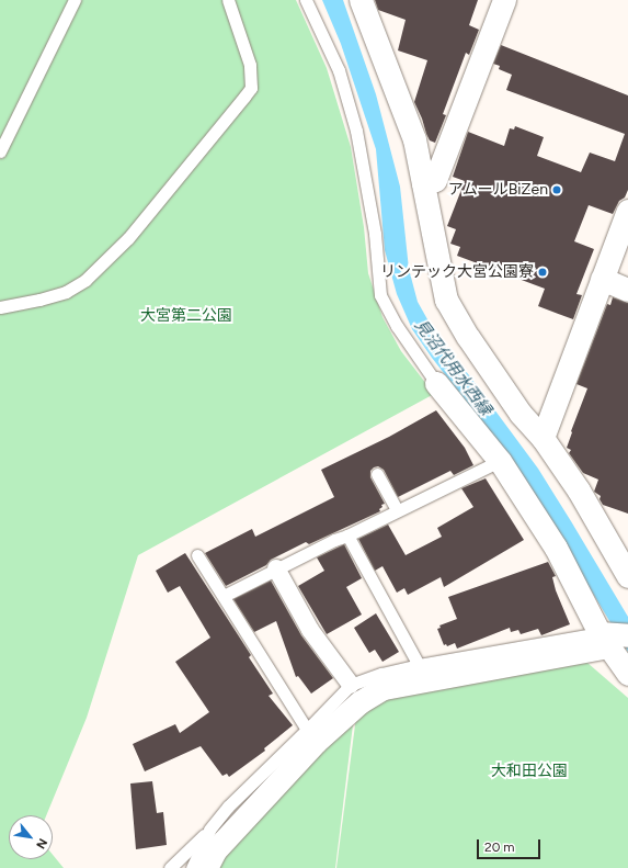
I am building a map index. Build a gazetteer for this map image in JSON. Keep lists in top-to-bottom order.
{
  "water": ["見沼代用水西縁"],
  "parks": ["大宮第二公園", "大和田公園"],
  "places": ["アムールBiZen", "リンテック大宮公園寮"],
  "scale_bar": "20 m",
  "north": "bottom right"
}
